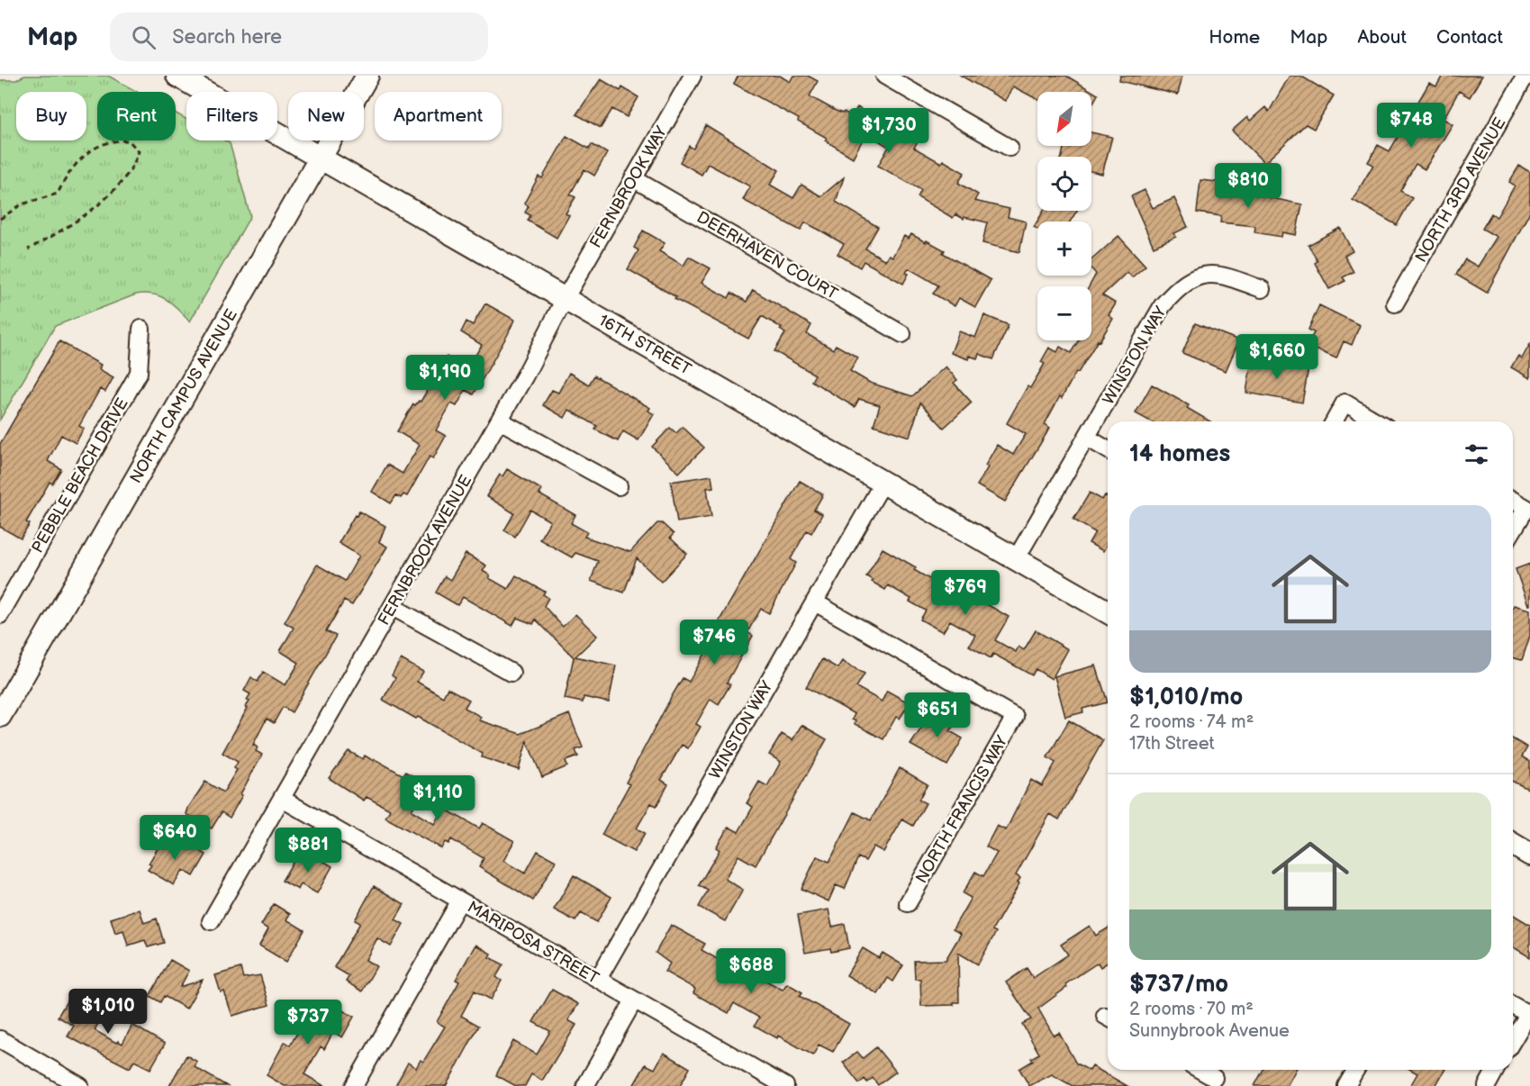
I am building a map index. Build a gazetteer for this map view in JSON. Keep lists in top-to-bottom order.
{
  "streets": {
    "main road": ["16TH STREET", "NORTH CAMPUS AVENUE"],
    "street": [
      "FERNBROOK WAY",
      "NORTH 3RD AVENUE",
      "DEERHAVEN COURT",
      "WINSTON WAY",
      "PEBBLE BEACH DRIVE",
      "FERNBROOK AVENUE",
      "NORTH FRANCIS WAY",
      "MARIPOSA STREET"
    ]
  },
  "crossings": [
    ["FERNBROOK WAY", "DEERHAVEN COURT"],
    ["FERNBROOK WAY", "16TH STREET"],
    ["FERNBROOK WAY", "FERNBROOK AVENUE"],
    ["16TH STREET", "WINSTON WAY"],
    ["16TH STREET", "NORTH CAMPUS AVENUE"],
    ["16TH STREET", "FERNBROOK AVENUE"],
    ["WINSTON WAY", "NORTH FRANCIS WAY"],
    ["WINSTON WAY", "MARIPOSA STREET"],
    ["FERNBROOK AVENUE", "MARIPOSA STREET"]
  ],
  "north": "bottom left",
  "page": {
    "header": "Map",
    "search": "Search here",
    "nav": [
      "Home",
      "Map",
      "About",
      "Contact"
    ],
    "map_buttons": ["+", "−"],
    "chip": [
      "Buy",
      "Rent",
      "Filters",
      "New",
      "Apartment"
    ],
    "price": [
      "$748",
      "$1,730",
      "$810",
      "$1,660",
      "$1,190",
      "$769",
      "$746",
      "$651",
      "$1,110",
      "$640",
      "$881",
      "$688",
      "$1,010",
      "$737"
    ],
    "heading": "14 homes",
    "list": [
      {
        "name": "$1,010/mo",
        "note": "2 rooms · 74 m² · 17th Street"
      },
      {
        "name": "$737/mo",
        "note": "2 rooms · 70 m² · Sunnybrook Avenue"
      }
    ]
  }
}
